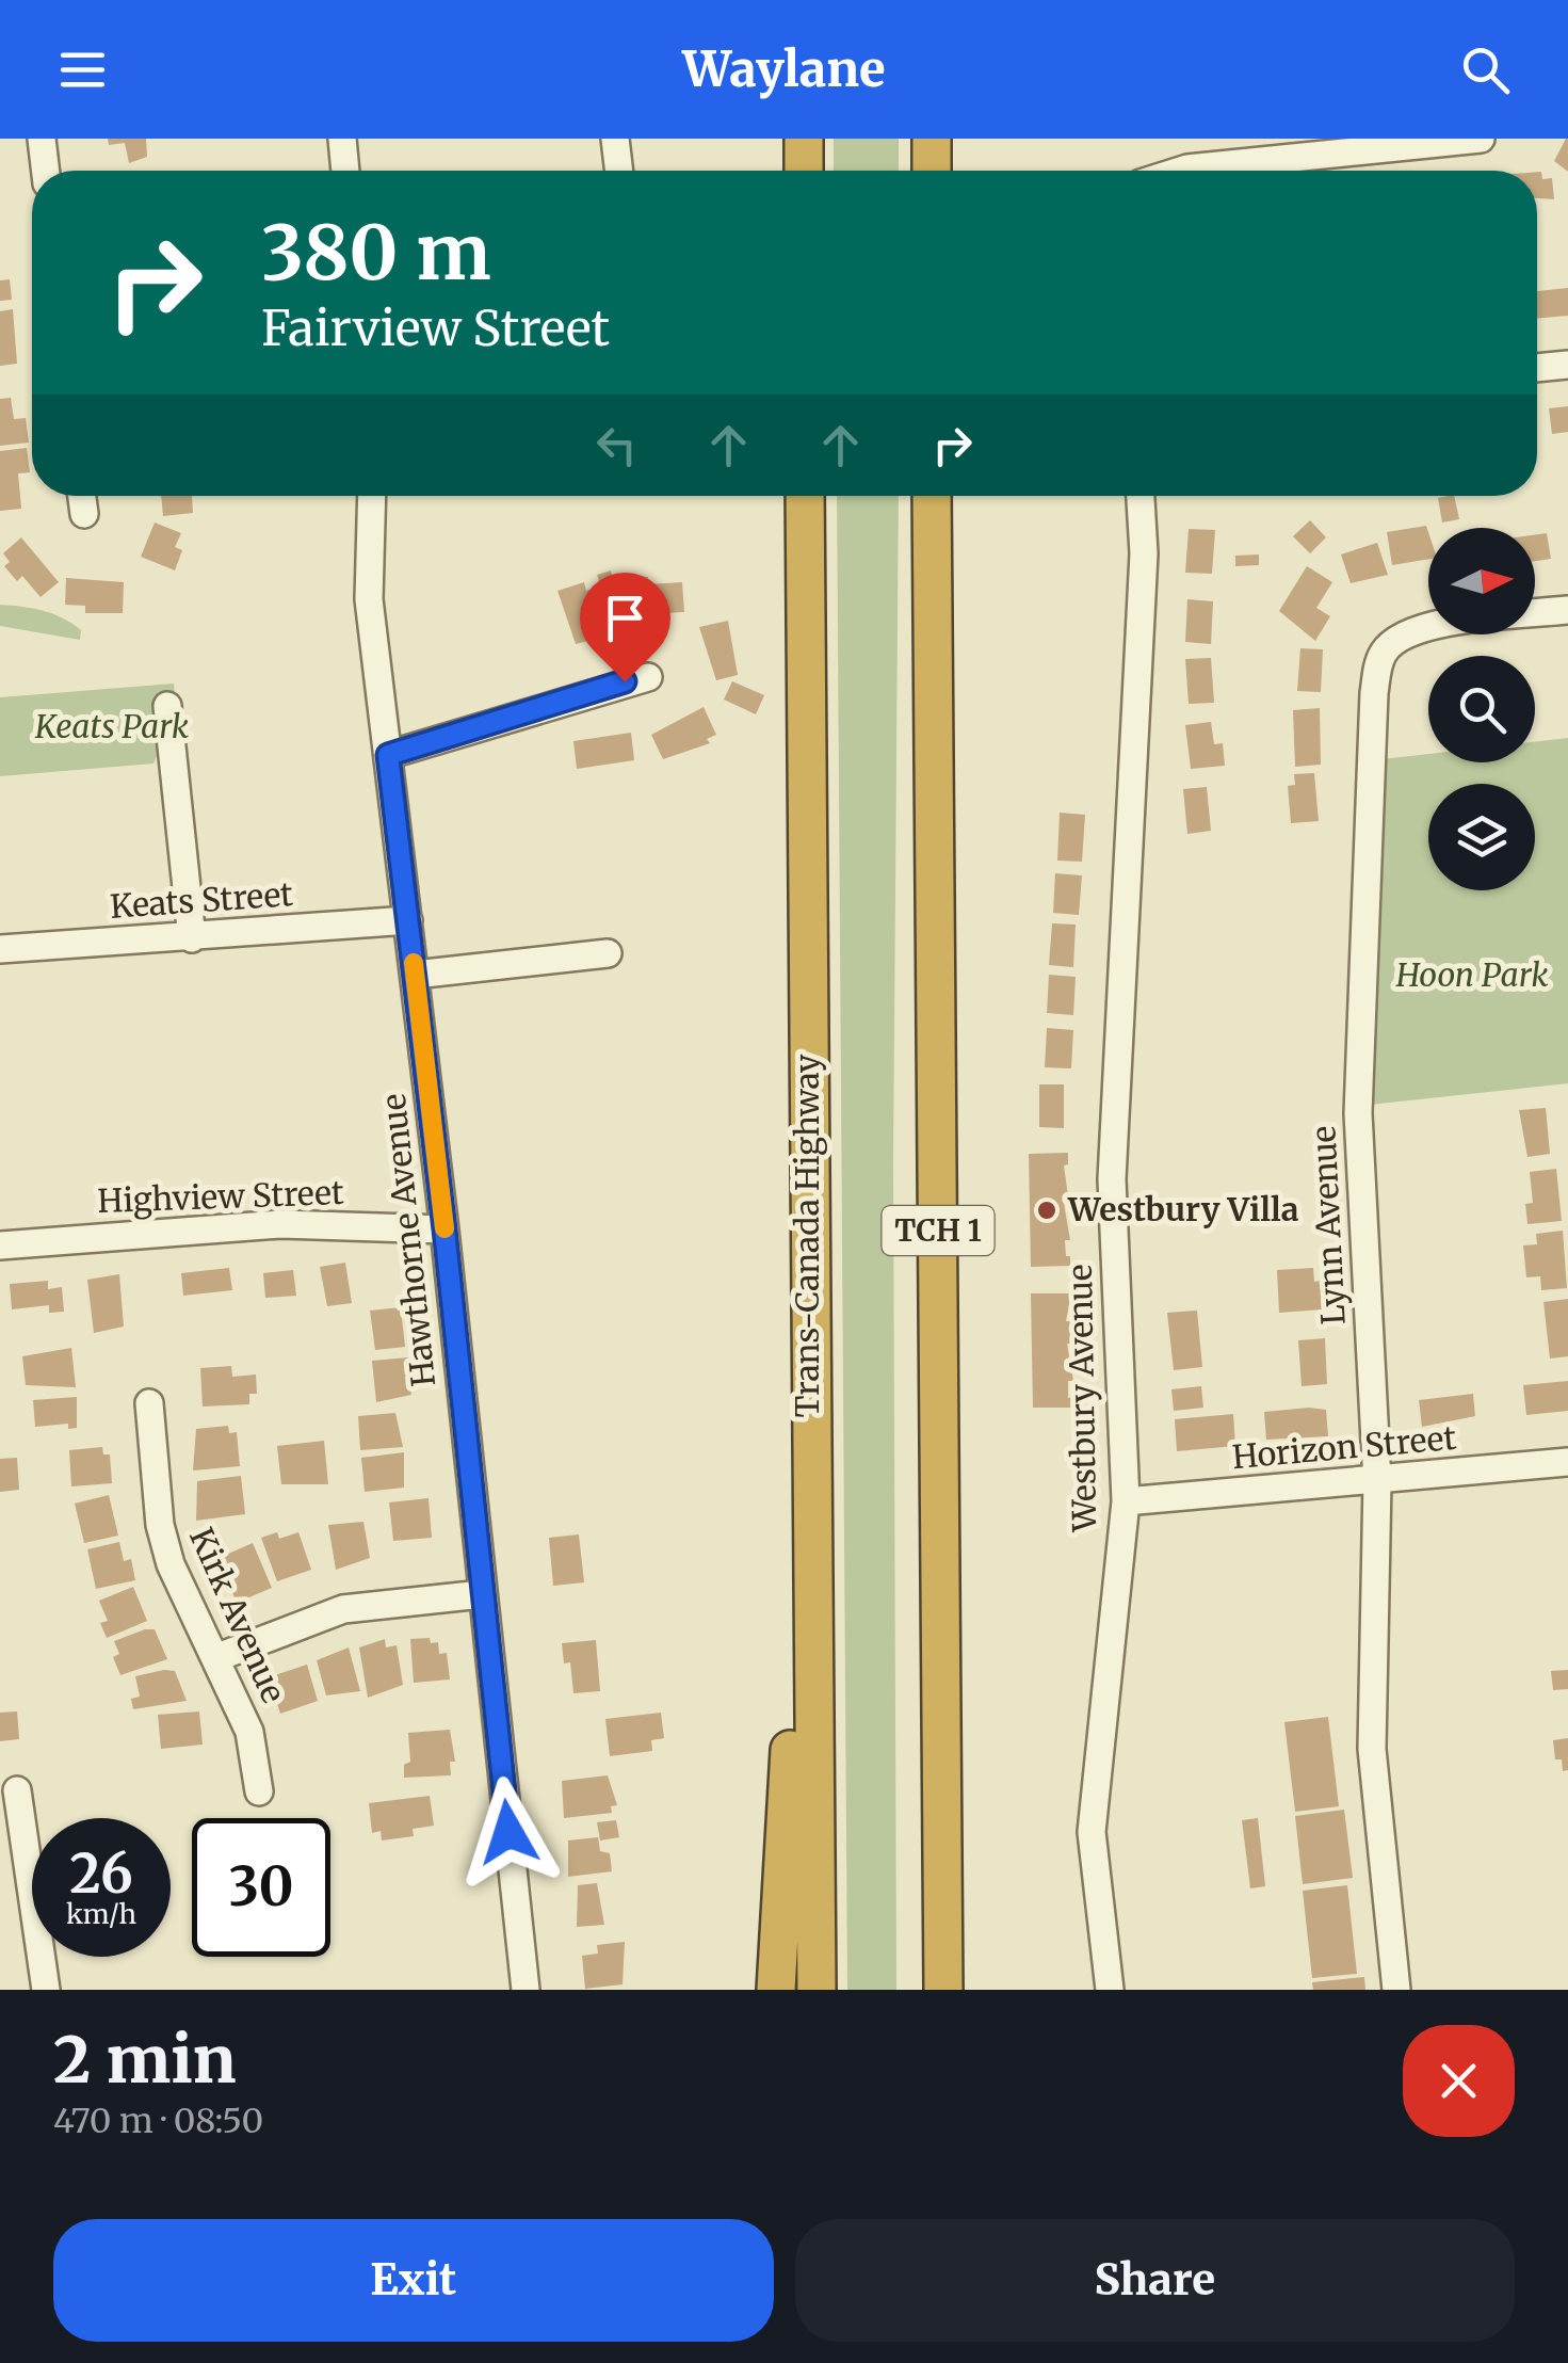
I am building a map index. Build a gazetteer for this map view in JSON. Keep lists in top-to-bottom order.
{
  "streets": {
    "highway": ["TCH 1", "Trans-Canada Highway"],
    "street": [
      "Keats Street",
      "Highview Street",
      "Lynn Avenue",
      "Hawthorne Avenue",
      "Westbury Avenue",
      "Horizon Street",
      "Kirk Avenue"
    ]
  },
  "crossings": [
    ["Keats Street", "Hawthorne Avenue"],
    ["Highview Street", "Hawthorne Avenue"],
    ["Lynn Avenue", "Horizon Street"],
    ["Westbury Avenue", "Horizon Street"]
  ],
  "parks": ["Keats Park", "Hoon Park"],
  "places": ["Westbury Villa"],
  "north": "right",
  "page": {
    "header": "Waylane",
    "turn": ["380 m", "Fairview Street"],
    "speed": "26 km/h",
    "limit": "30",
    "heading": ["2 min", "470 m · 08:50"],
    "buttons": ["Exit", "Share"]
  }
}
